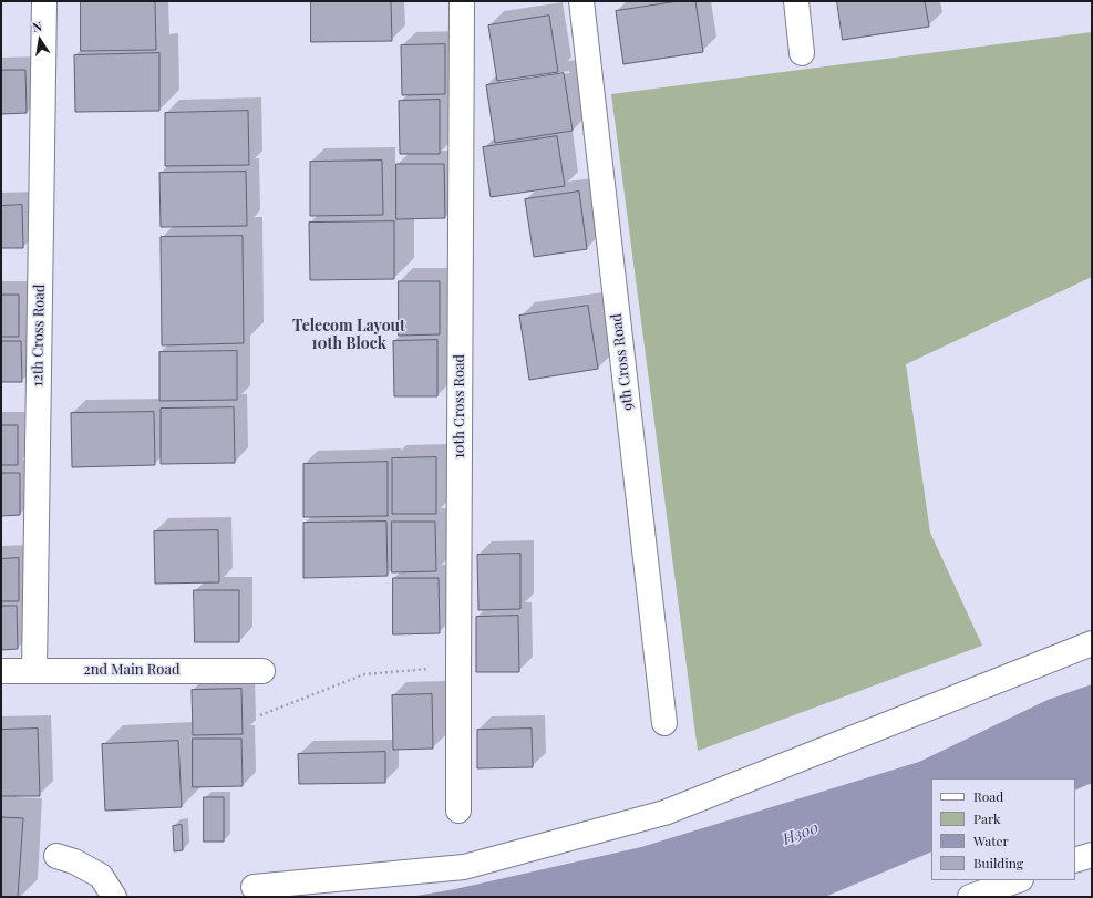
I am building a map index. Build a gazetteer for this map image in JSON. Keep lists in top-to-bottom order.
{
  "streets": {
    "street": [
      "12th Cross Road",
      "9th Cross Road",
      "10th Cross Road",
      "2nd Main Road"
    ]
  },
  "crossings": [
    ["12th Cross Road", "2nd Main Road"]
  ],
  "districts": ["Telecom Layout 10th Block"],
  "water": ["H300"],
  "legend": [
    "Road",
    "Park",
    "Water",
    "Building"
  ],
  "north": "top"
}
